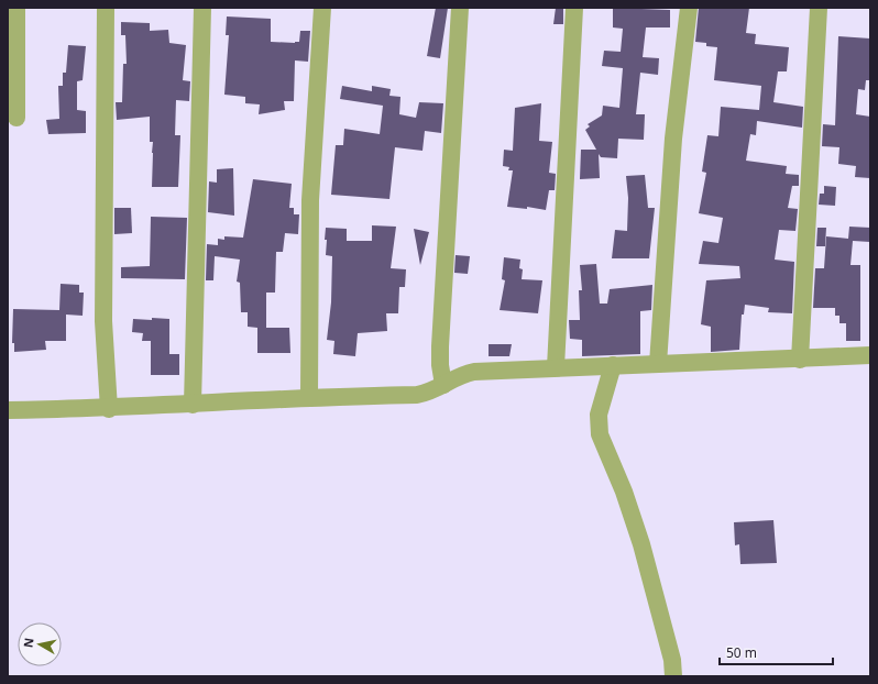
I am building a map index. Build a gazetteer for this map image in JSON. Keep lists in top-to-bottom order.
{
  "scale_bar": "50 m",
  "north": "left"
}
